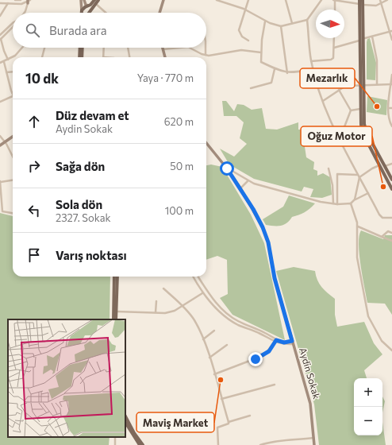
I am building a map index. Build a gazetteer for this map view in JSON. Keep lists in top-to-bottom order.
{
  "streets": {
    "street": ["Aydin Sokak"]
  },
  "places": ["Mezarlık", "Oğuz Motor", "Maviş Market"],
  "north": "right",
  "page": {
    "search": "Burada ara",
    "heading": ["10 dk", "Yaya · 770 m"],
    "list": [
      ["Düz devam et", "Aydin Sokak", "620 m"],
      ["Sağa dön", "50 m"],
      ["Sola dön", "2327. Sokak", "100 m"],
      "Varış noktası"
    ],
    "map_buttons": ["+", "−"]
  }
}
